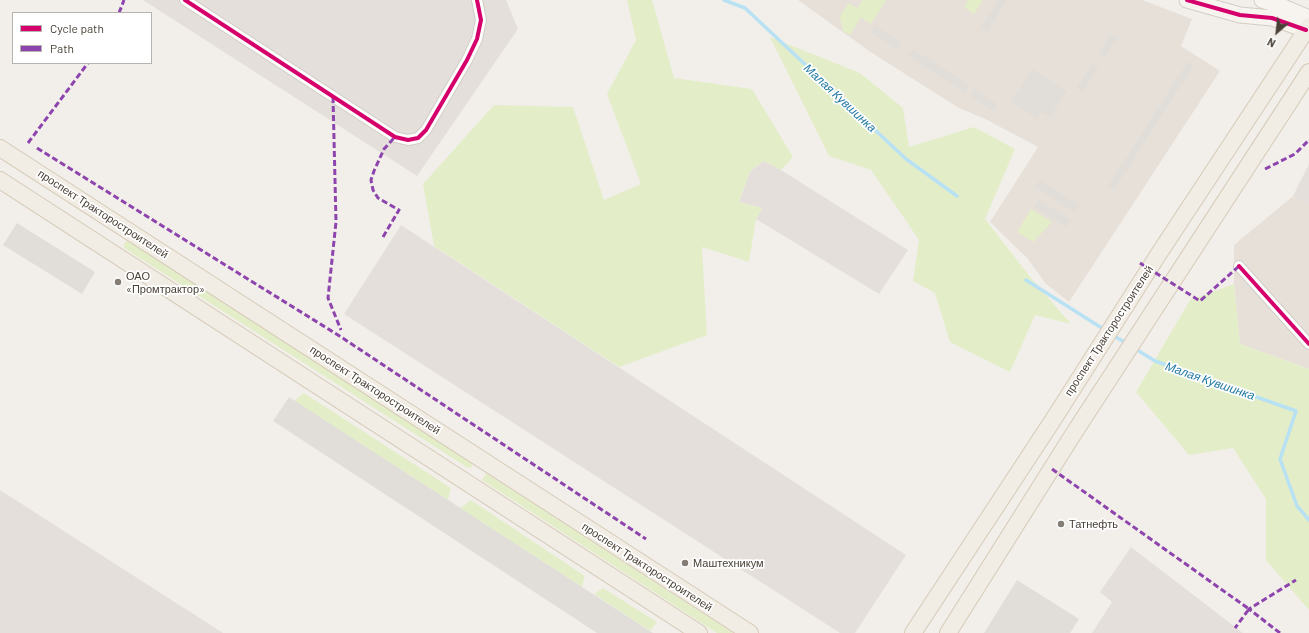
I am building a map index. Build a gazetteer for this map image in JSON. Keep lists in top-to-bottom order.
{
  "streets": {
    "main road": ["проспект Тракторостроителей"]
  },
  "water": ["Малая Кувшинка"],
  "places": ["ОАО «Промтрактор»", "Татнефть", "Маштехникум"],
  "legend": ["Cycle path", "Path"],
  "north": "bottom left"
}
